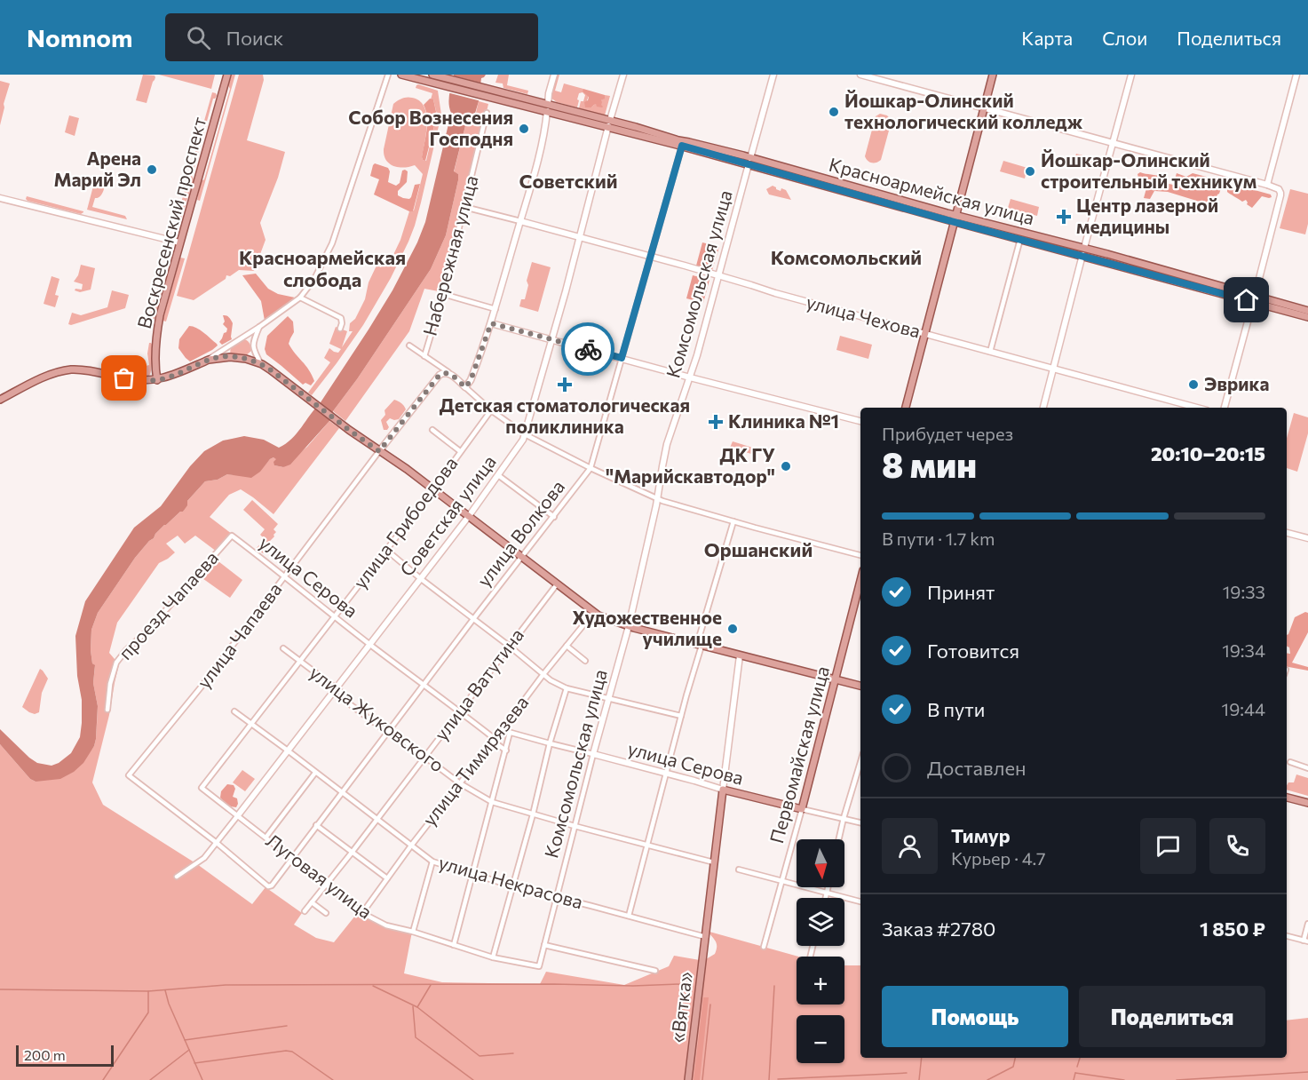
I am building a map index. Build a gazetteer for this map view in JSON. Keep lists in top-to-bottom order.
{
  "streets": {
    "main road": [
      "Красноармейская улица",
      "Воскресенский проспект",
      "улица Серова",
      "Первомайская улица",
      "«Вятка»"
    ],
    "street": [
      "Набережная улица",
      "Комсомольская улица",
      "улица Чехова",
      "Советская улица",
      "улица Грибоедова",
      "улица Волкова",
      "проезд Чапаева",
      "улица Чапаева",
      "улица Ватутина",
      "улица Жуковского",
      "улица Тимирязева",
      "Луговая улица",
      "улица Некрасова"
    ]
  },
  "crossings": [
    ["Красноармейская улица", "Комсомольская улица"],
    ["Красноармейская улица", "Советская улица"],
    ["Красноармейская улица", "улица Волкова"],
    ["Комсомольская улица", "улица Чехова"],
    ["Комсомольская улица", "улица Серова"],
    ["Комсомольская улица", "улица Жуковского"],
    ["Комсомольская улица", "Луговая улица"],
    ["Комсомольская улица", "улица Некрасова"],
    ["улица Чехова", "Советская улица"],
    ["улица Чехова", "улица Волкова"],
    ["Советская улица", "улица Волкова"],
    ["Советская улица", "улица Серова"],
    ["Советская улица", "улица Чапаева"],
    ["Советская улица", "улица Жуковского"],
    ["Советская улица", "Луговая улица"],
    ["Советская улица", "улица Некрасова"],
    ["улица Грибоедова", "улица Серова"],
    ["улица Грибоедова", "улица Жуковского"],
    ["улица Грибоедова", "Луговая улица"],
    ["улица Грибоедова", "улица Некрасова"],
    ["улица Волкова", "улица Серова"],
    ["улица Волкова", "улица Чапаева"],
    ["улица Волкова", "улица Жуковского"],
    ["улица Волкова", "Луговая улица"],
    ["улица Волкова", "улица Некрасова"],
    ["улица Серова", "проезд Чапаева"],
    ["улица Серова", "улица Чапаева"],
    ["улица Серова", "улица Ватутина"],
    ["улица Серова", "Первомайская улица"],
    ["улица Серова", "улица Тимирязева"],
    ["улица Серова", "«Вятка»"],
    ["улица Ватутина", "улица Жуковского"],
    ["улица Ватутина", "Луговая улица"],
    ["улица Ватутина", "улица Некрасова"],
    ["улица Жуковского", "улица Тимирязева"],
    ["улица Жуковского", "«Вятка»"],
    ["улица Тимирязева", "Луговая улица"],
    ["улица Тимирязева", "улица Некрасова"],
    ["улица Некрасова", "«Вятка»"]
  ],
  "districts": [
    "Советский",
    "Красноармейская слобода",
    "Комсомольский",
    "Оршанский"
  ],
  "places": {
    "other": [
      "Йошкар-Олинский технологический колледж",
      "Собор Вознесения Господня",
      "Арена Марий Эл",
      "Йошкар-Олинский строительный техникум",
      "Эврика",
      "ДК ГУ \"Марийскавтодор\"",
      "Художественное училище"
    ],
    "health": ["Центр лазерной медицины", "Детская стоматологическая поликлиника", "Клиника №1"]
  },
  "scale_bar": "200 m",
  "north": "bottom",
  "page": {
    "header": "Nomnom",
    "search": "Поиск",
    "nav": ["Карта", "Слои", "Поделиться"],
    "heading": ["8 мин", "Прибудет через", "20:10–20:15"],
    "panel": [
      "Тимур",
      "Курьер · 4.7",
      "Заказ #2780",
      "1 850 ₽"
    ],
    "bar": "В пути · 1.7 km",
    "list": [
      ["Принят", "19:33"],
      ["Готовится", "19:34"],
      ["В пути", "19:44"],
      "Доставлен"
    ],
    "map_buttons": ["+", "−"],
    "buttons": ["Помощь", "Поделиться"],
    "scale": "200 m"
  }
}
